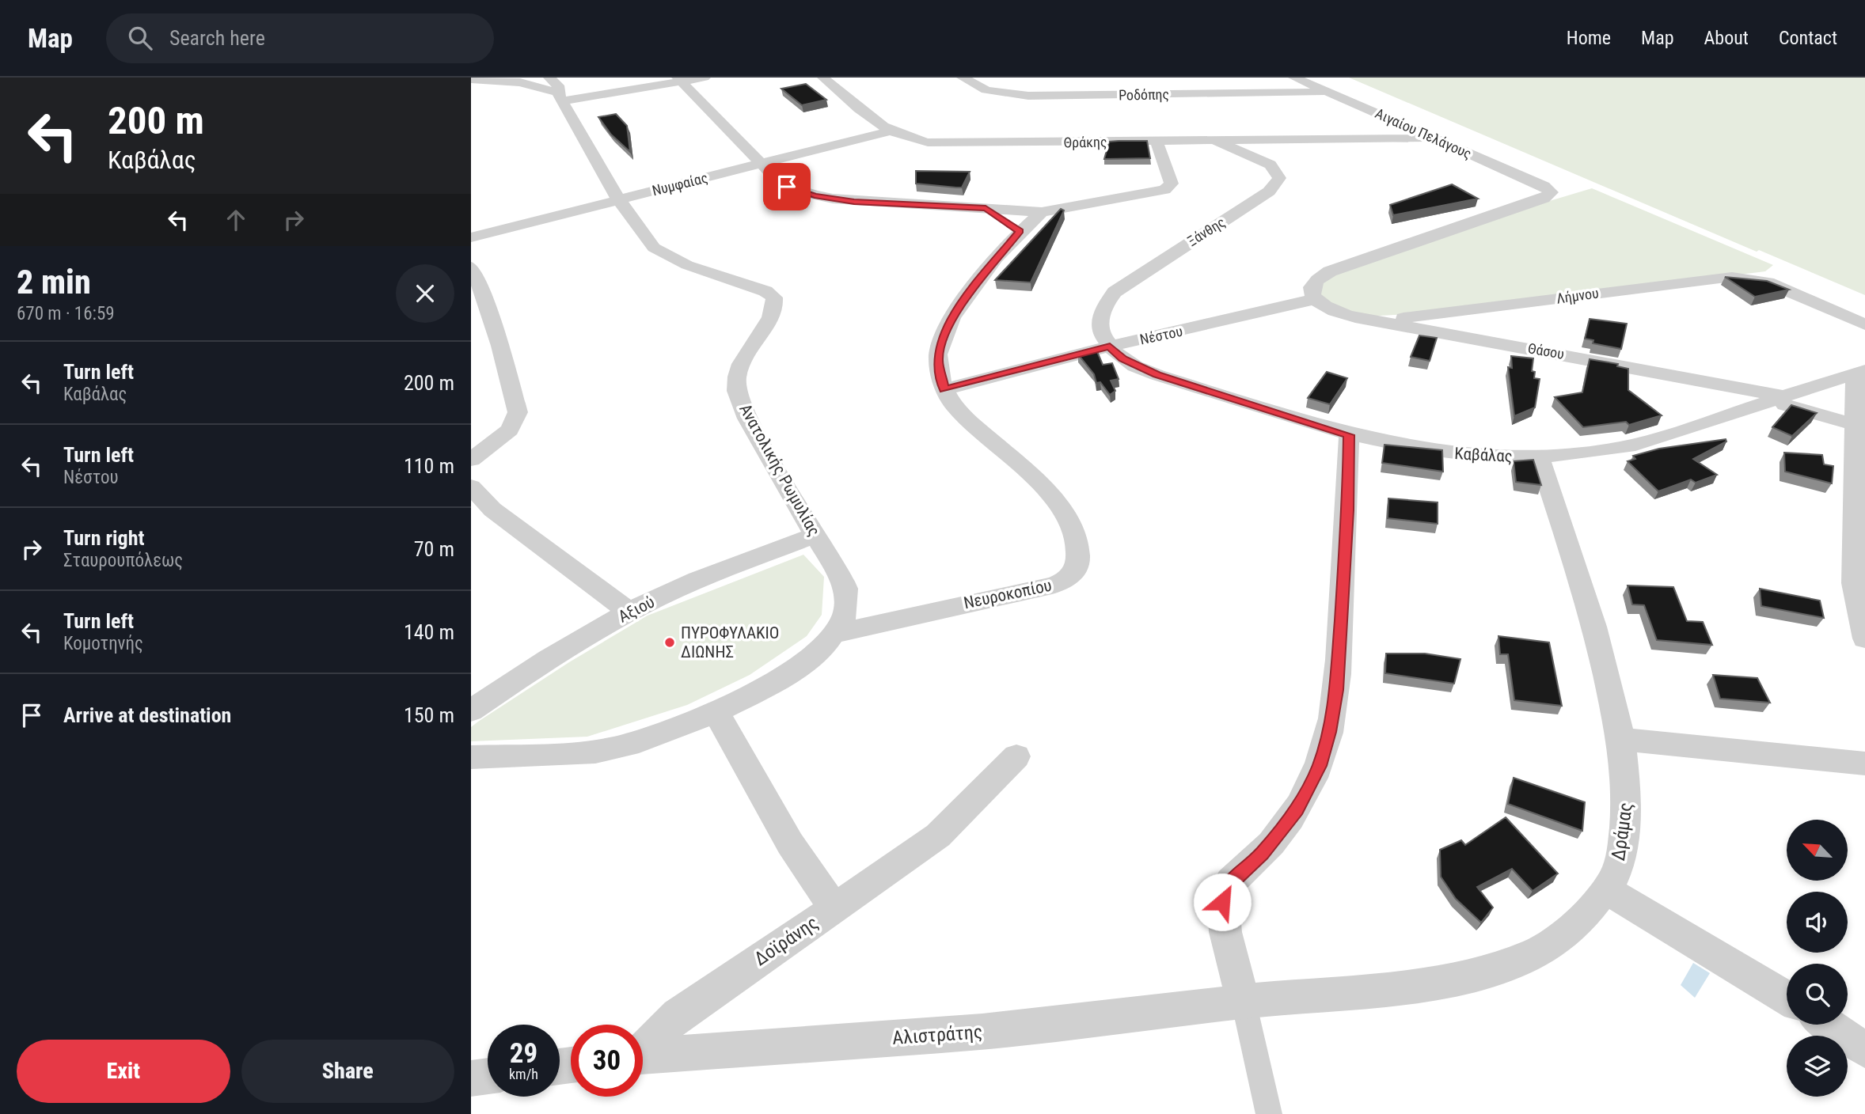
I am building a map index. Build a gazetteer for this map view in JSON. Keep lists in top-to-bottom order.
{
  "streets": {
    "street": [
      "Ροδόπης",
      "Αιγαίου Πελάγους",
      "Θράκης",
      "Νυμφαίας",
      "Ξάνθης",
      "Λήμνου",
      "Νέστου",
      "Θάσου",
      "Καβάλας",
      "Ανατολικής Ρωμυλίας",
      "Νευροκοπίου",
      "Αξιού",
      "Δράμας",
      "Δοϊράνης",
      "Αλιστράτης"
    ]
  },
  "crossings": [
    ["Ροδόπης", "Αιγαίου Πελάγους"],
    ["Αιγαίου Πελάγους", "Θράκης"],
    ["Αιγαίου Πελάγους", "Νέστου"],
    ["Αιγαίου Πελάγους", "Θάσου"],
    ["Θράκης", "Νυμφαίας"],
    ["Θράκης", "Ξάνθης"],
    ["Νυμφαίας", "Ανατολικής Ρωμυλίας"],
    ["Ξάνθης", "Νέστου"],
    ["Ξάνθης", "Καβάλας"],
    ["Λήμνου", "Θάσου"],
    ["Νέστου", "Θάσου"],
    ["Νέστου", "Καβάλας"],
    ["Νέστου", "Νευροκοπίου"],
    ["Θάσου", "Καβάλας"],
    ["Καβάλας", "Δράμας"],
    ["Ανατολικής Ρωμυλίας", "Νευροκοπίου"],
    ["Ανατολικής Ρωμυλίας", "Αξιού"],
    ["Ανατολικής Ρωμυλίας", "Δοϊράνης"],
    ["Δράμας", "Αλιστράτης"]
  ],
  "places": ["ΠΥΡΟΦΥΛΑΚΙΟ ΔΙΩΝΗΣ"],
  "north": "top left",
  "page": {
    "header": "Map",
    "search": "Search here",
    "nav": [
      "Home",
      "Map",
      "About",
      "Contact"
    ],
    "turn": ["200 m", "Καβάλας"],
    "heading": ["2 min", "670 m · 16:59"],
    "list": [
      {
        "name": "Turn left",
        "note": "Καβάλας",
        "value": "200 m"
      },
      {
        "name": "Turn left",
        "note": "Νέστου",
        "value": "110 m"
      },
      {
        "name": "Turn right",
        "note": "Σταυρουπόλεως",
        "value": "70 m"
      },
      {
        "name": "Turn left",
        "note": "Κομοτηνής",
        "value": "140 m"
      },
      {
        "name": "Arrive at destination",
        "value": "150 m"
      }
    ],
    "speed": "29 km/h",
    "limit": "30",
    "buttons": ["Exit", "Share"]
  }
}
